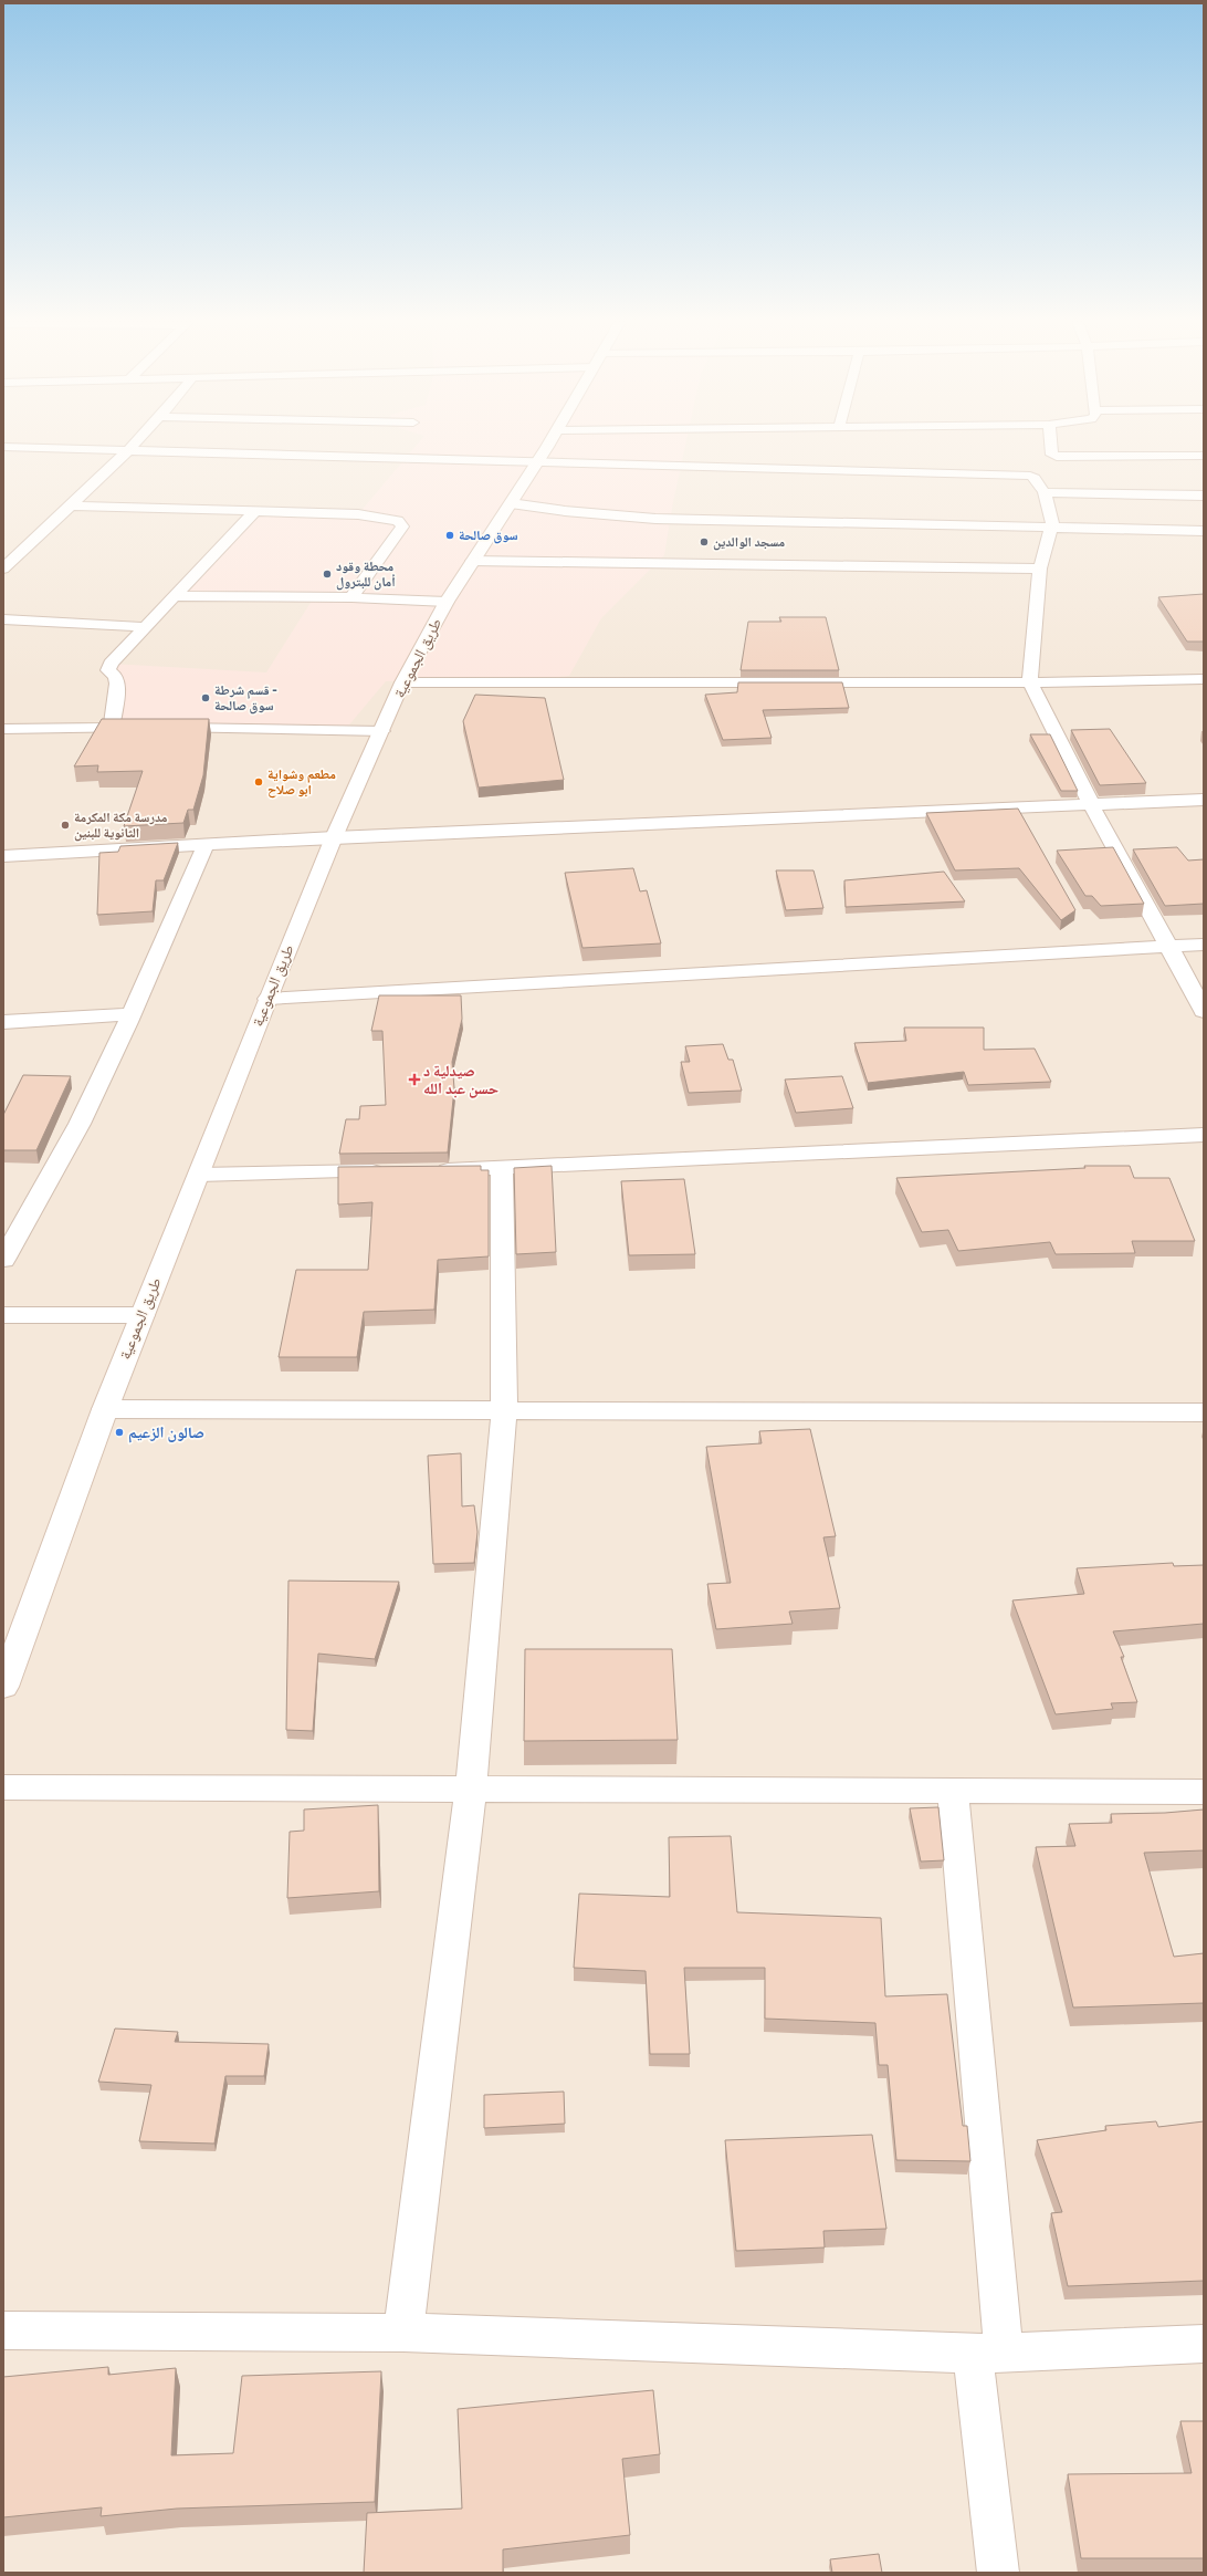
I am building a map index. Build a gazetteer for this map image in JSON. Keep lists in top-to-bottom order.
{
  "streets": {
    "street": ["طريق الجموعية"]
  },
  "places": {
    "other": [
      "سوق صالحة",
      "مسجد الوالدين",
      "محطة وقود أمان للبترول",
      "قسم شرطة - سوق صالحة",
      "مطعم وشواية ابو صلاح",
      "مدرسة مكة المكرمة الثانوية للبنين",
      "صالون الزعيم"
    ],
    "health": ["صيدلية د حسن عبد الله"]
  }
}
